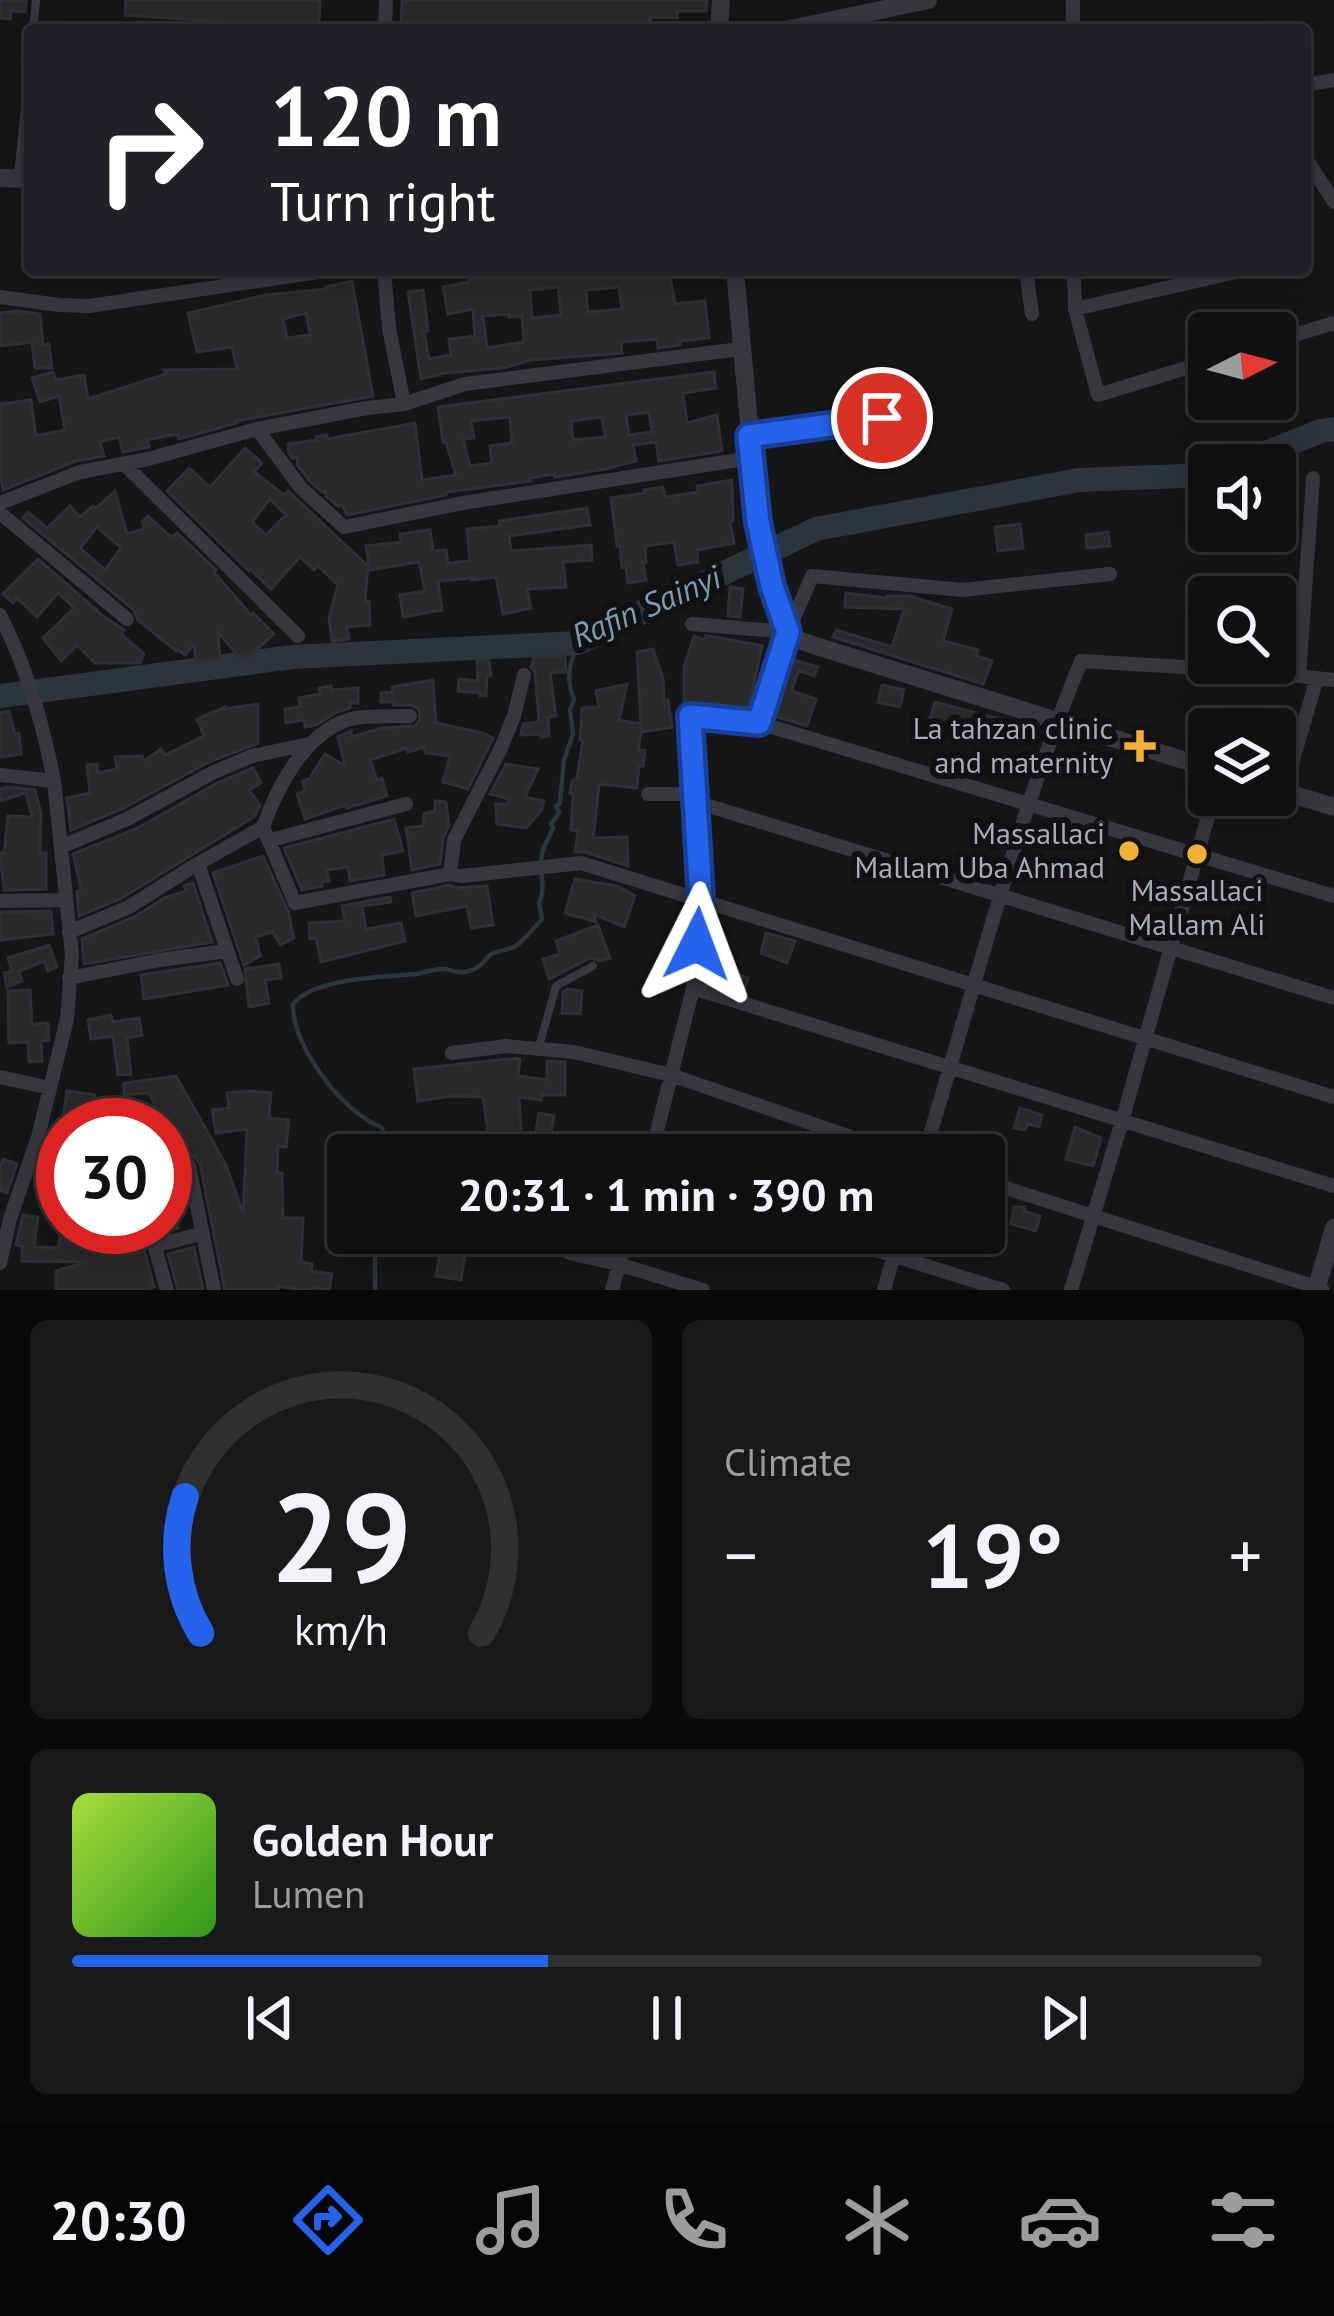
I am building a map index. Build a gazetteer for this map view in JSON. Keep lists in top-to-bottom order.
{
  "water": ["Rafin Sainyi"],
  "places": {
    "health": ["La tahzan clinic and maternity"],
    "other": ["Massallaci Mallam Uba Ahmad", "Massallaci Mallam Ali"]
  },
  "north": "right",
  "page": {
    "turn": ["120 m", "Turn right"],
    "limit": "30",
    "trip": "20:31 · 1 min · 390 m",
    "tile": "Climate",
    "heat": ["−", "19°", "+"],
    "song": ["Golden Hour", "Lumen"],
    "tabs": "20:30",
    "gauge": ["29", "km/h"]
  }
}
